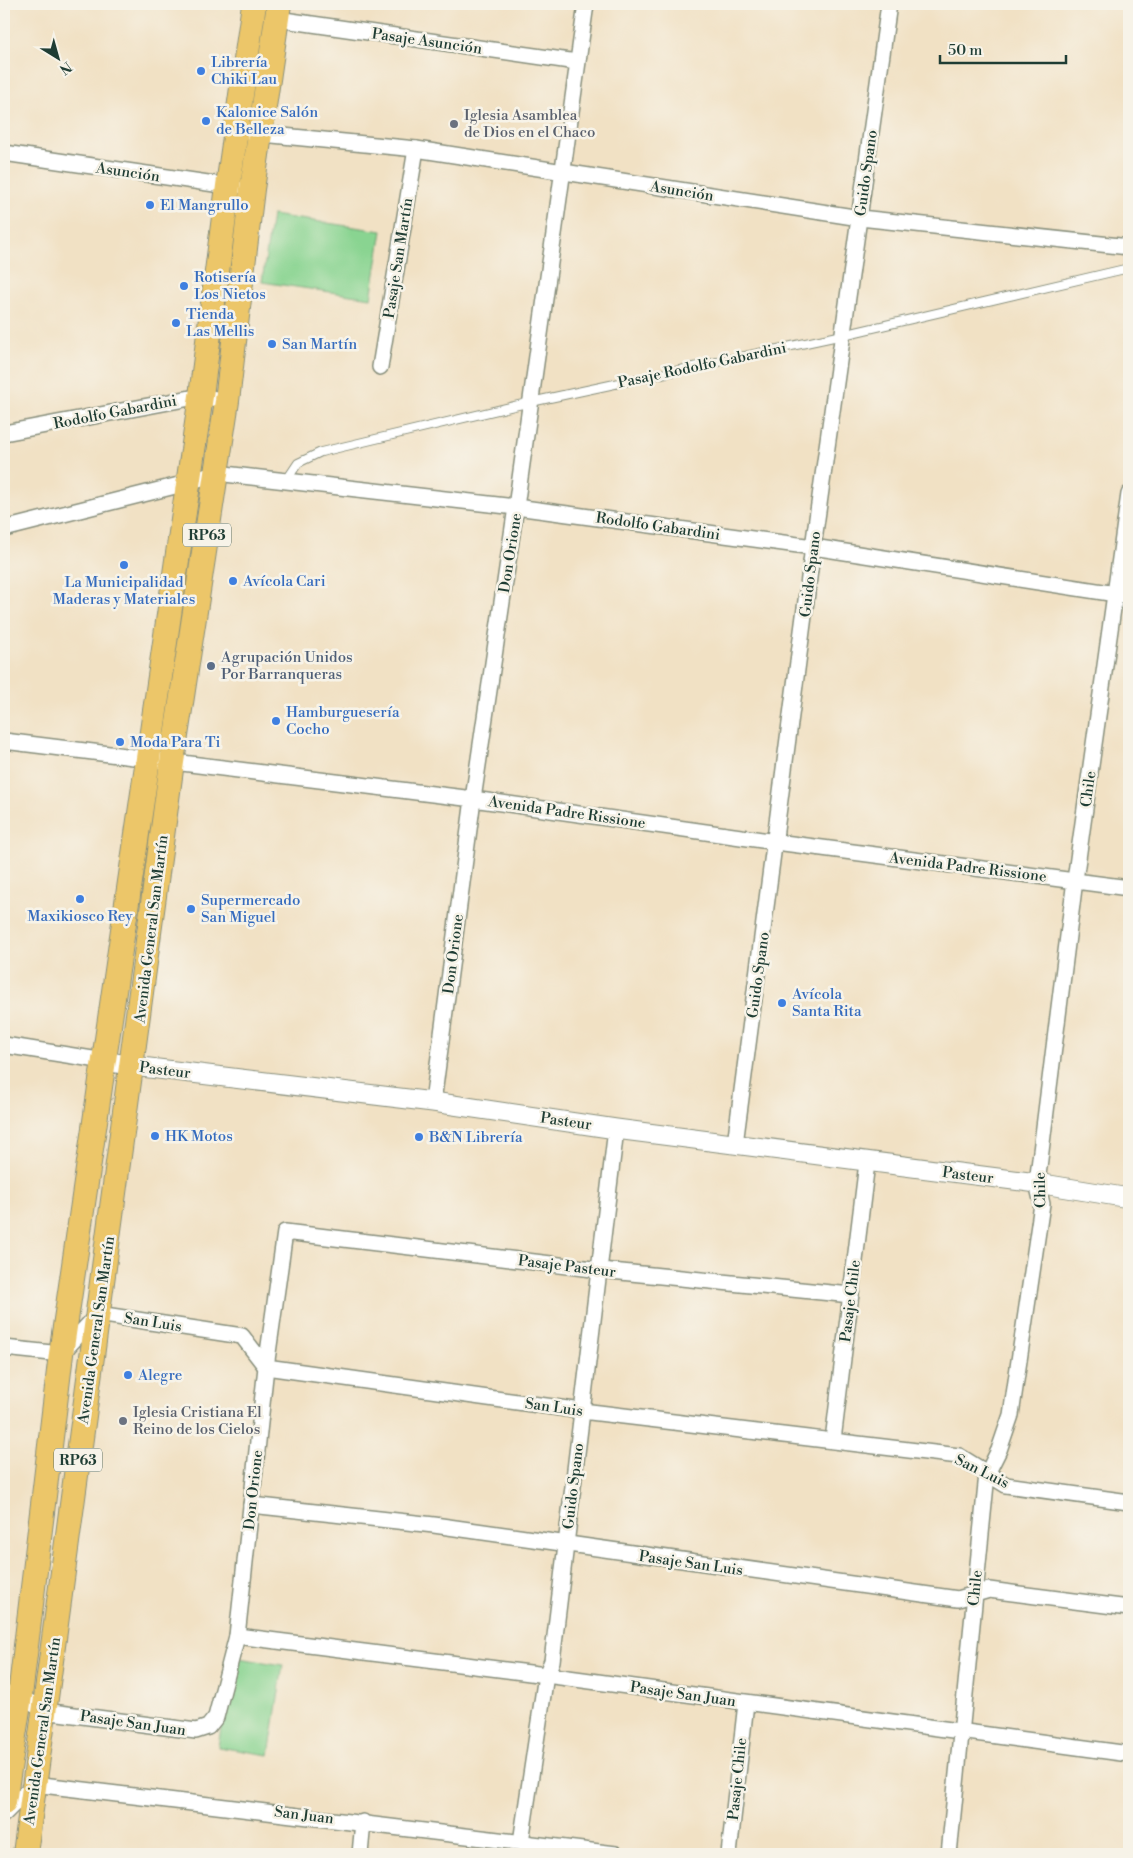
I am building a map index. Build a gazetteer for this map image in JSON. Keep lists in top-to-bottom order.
{
  "streets": {
    "main road": ["RP63", "Avenida General San Martín"],
    "street": [
      "Pasaje Asunción",
      "Asunción",
      "Guido Spano",
      "Pasaje San Martín",
      "Rodolfo Gabardini",
      "Don Orione",
      "Chile",
      "Avenida Padre Rissione",
      "Pasteur",
      "Pasaje Pasteur",
      "Pasaje Chile",
      "San Luis",
      "Pasaje San Luis",
      "Pasaje San Juan",
      "San Juan"
    ],
    "lane": ["Pasaje Rodolfo Gabardini"]
  },
  "crossings": [
    ["Pasaje Asunción", "Don Orione"],
    ["Pasaje Asunción", "Avenida General San Martín"],
    ["Asunción", "Guido Spano"],
    ["Asunción", "Pasaje San Martín"],
    ["Asunción", "Don Orione"],
    ["Asunción", "Avenida General San Martín"],
    ["Guido Spano", "Pasaje Rodolfo Gabardini"],
    ["Guido Spano", "Rodolfo Gabardini"],
    ["Guido Spano", "Avenida Padre Rissione"],
    ["Guido Spano", "Pasteur"],
    ["Guido Spano", "Pasaje Pasteur"],
    ["Guido Spano", "San Luis"],
    ["Guido Spano", "Pasaje San Luis"],
    ["Guido Spano", "Pasaje San Juan"],
    ["Guido Spano", "San Juan"],
    ["Pasaje Rodolfo Gabardini", "Rodolfo Gabardini"],
    ["Pasaje Rodolfo Gabardini", "Don Orione"],
    ["Rodolfo Gabardini", "Don Orione"],
    ["Rodolfo Gabardini", "Chile"],
    ["Rodolfo Gabardini", "Avenida General San Martín"],
    ["Don Orione", "Avenida Padre Rissione"],
    ["Don Orione", "Pasteur"],
    ["Don Orione", "Pasaje Pasteur"],
    ["Don Orione", "San Luis"],
    ["Don Orione", "Pasaje San Luis"],
    ["Don Orione", "Pasaje San Juan"],
    ["Chile", "Avenida Padre Rissione"],
    ["Chile", "Pasteur"],
    ["Chile", "San Luis"],
    ["Chile", "Pasaje San Luis"],
    ["Chile", "Pasaje San Juan"],
    ["Avenida Padre Rissione", "Avenida General San Martín"],
    ["Avenida General San Martín", "Pasteur"],
    ["Avenida General San Martín", "San Luis"],
    ["Avenida General San Martín", "Pasaje San Juan"],
    ["Avenida General San Martín", "San Juan"],
    ["Pasteur", "Pasaje Chile"],
    ["Pasaje Pasteur", "Pasaje Chile"],
    ["Pasaje Chile", "San Luis"],
    ["Pasaje Chile", "Pasaje San Juan"]
  ],
  "places": [
    "Librería Chiki Lau",
    "Kalonice Salón de Belleza",
    "Iglesia Asamblea de Dios en el Chaco",
    "El Mangrullo",
    "Rotisería Los Nietos",
    "Tienda Las Mellis",
    "San Martín",
    "La Municipalidad Maderas y Materiales",
    "Avícola Cari",
    "Agrupación Unidos Por Barranqueras",
    "Hamburguesería Cocho",
    "Moda Para Ti",
    "Maxikiosco Rey",
    "Supermercado San Miguel",
    "Avícola Santa Rita",
    "HK Motos",
    "B&N Librería",
    "Alegre",
    "Iglesia Cristiana El Reino de los Cielos"
  ],
  "scale_bar": "50 m",
  "north": "bottom right"
}
